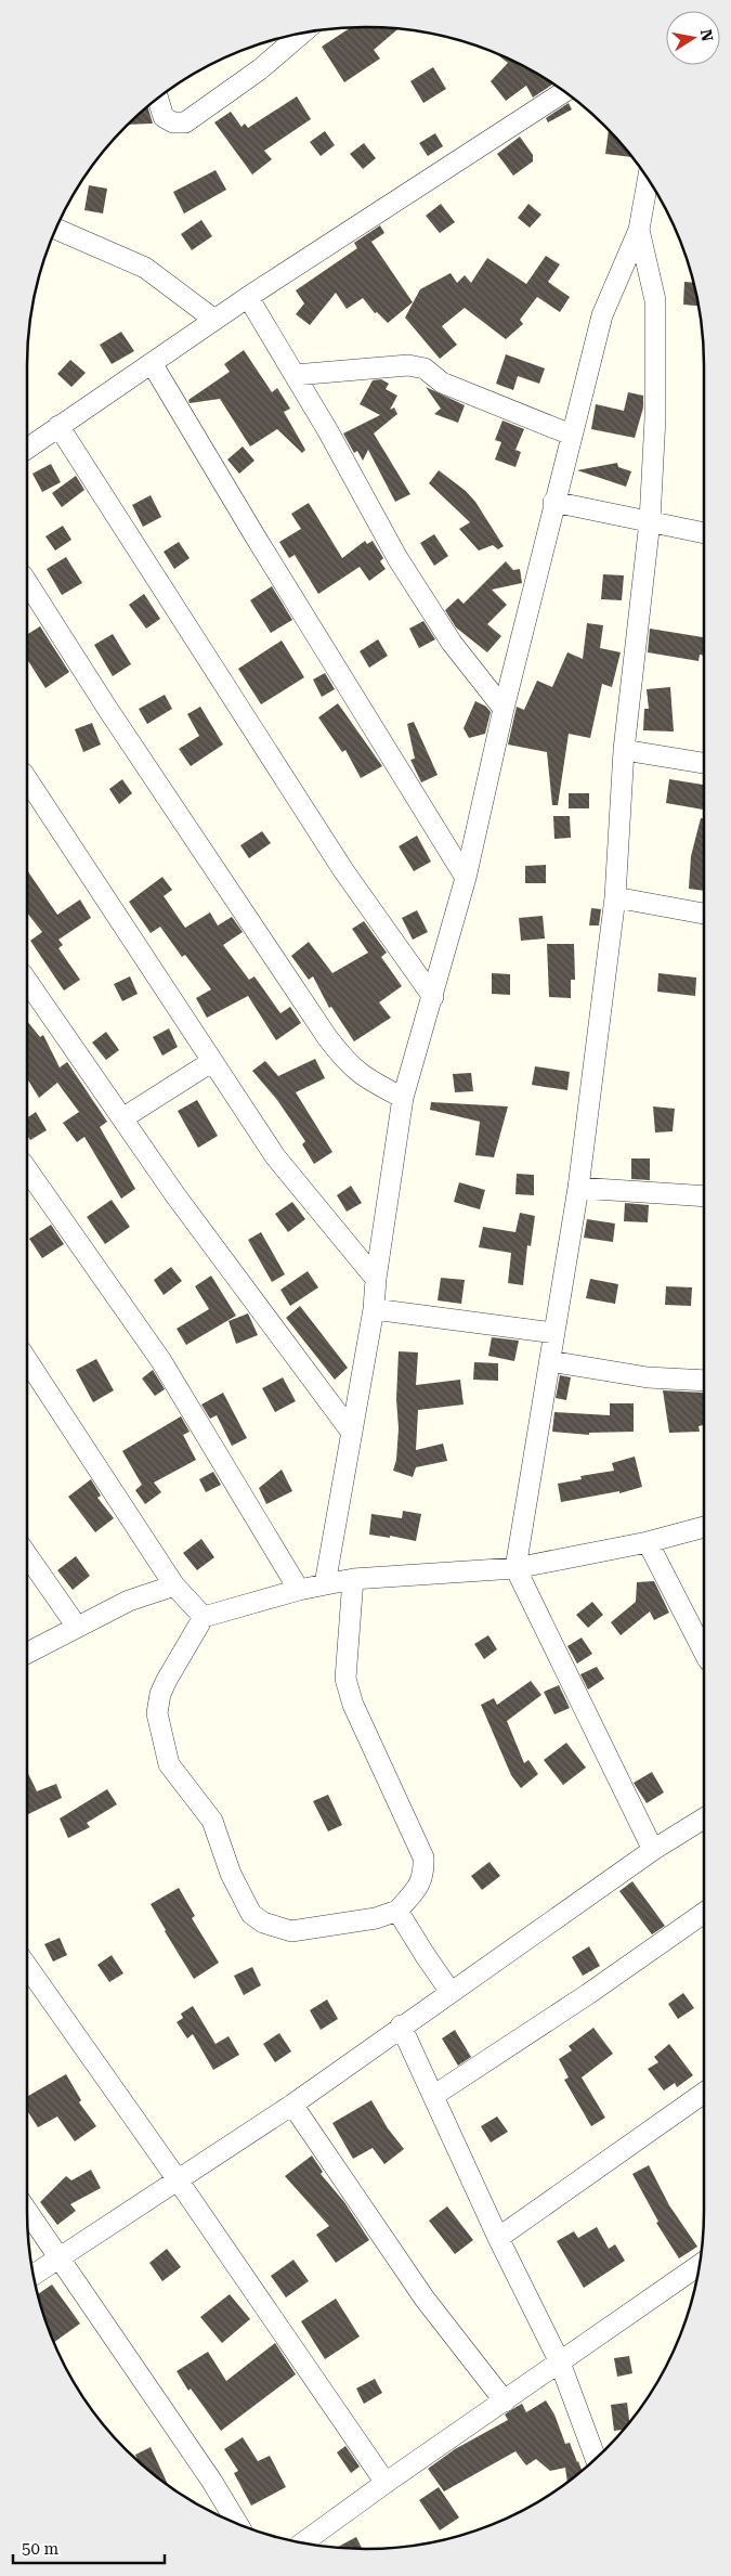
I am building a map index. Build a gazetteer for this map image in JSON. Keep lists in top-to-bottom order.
{
  "scale_bar": "50 m",
  "north": "right"
}
